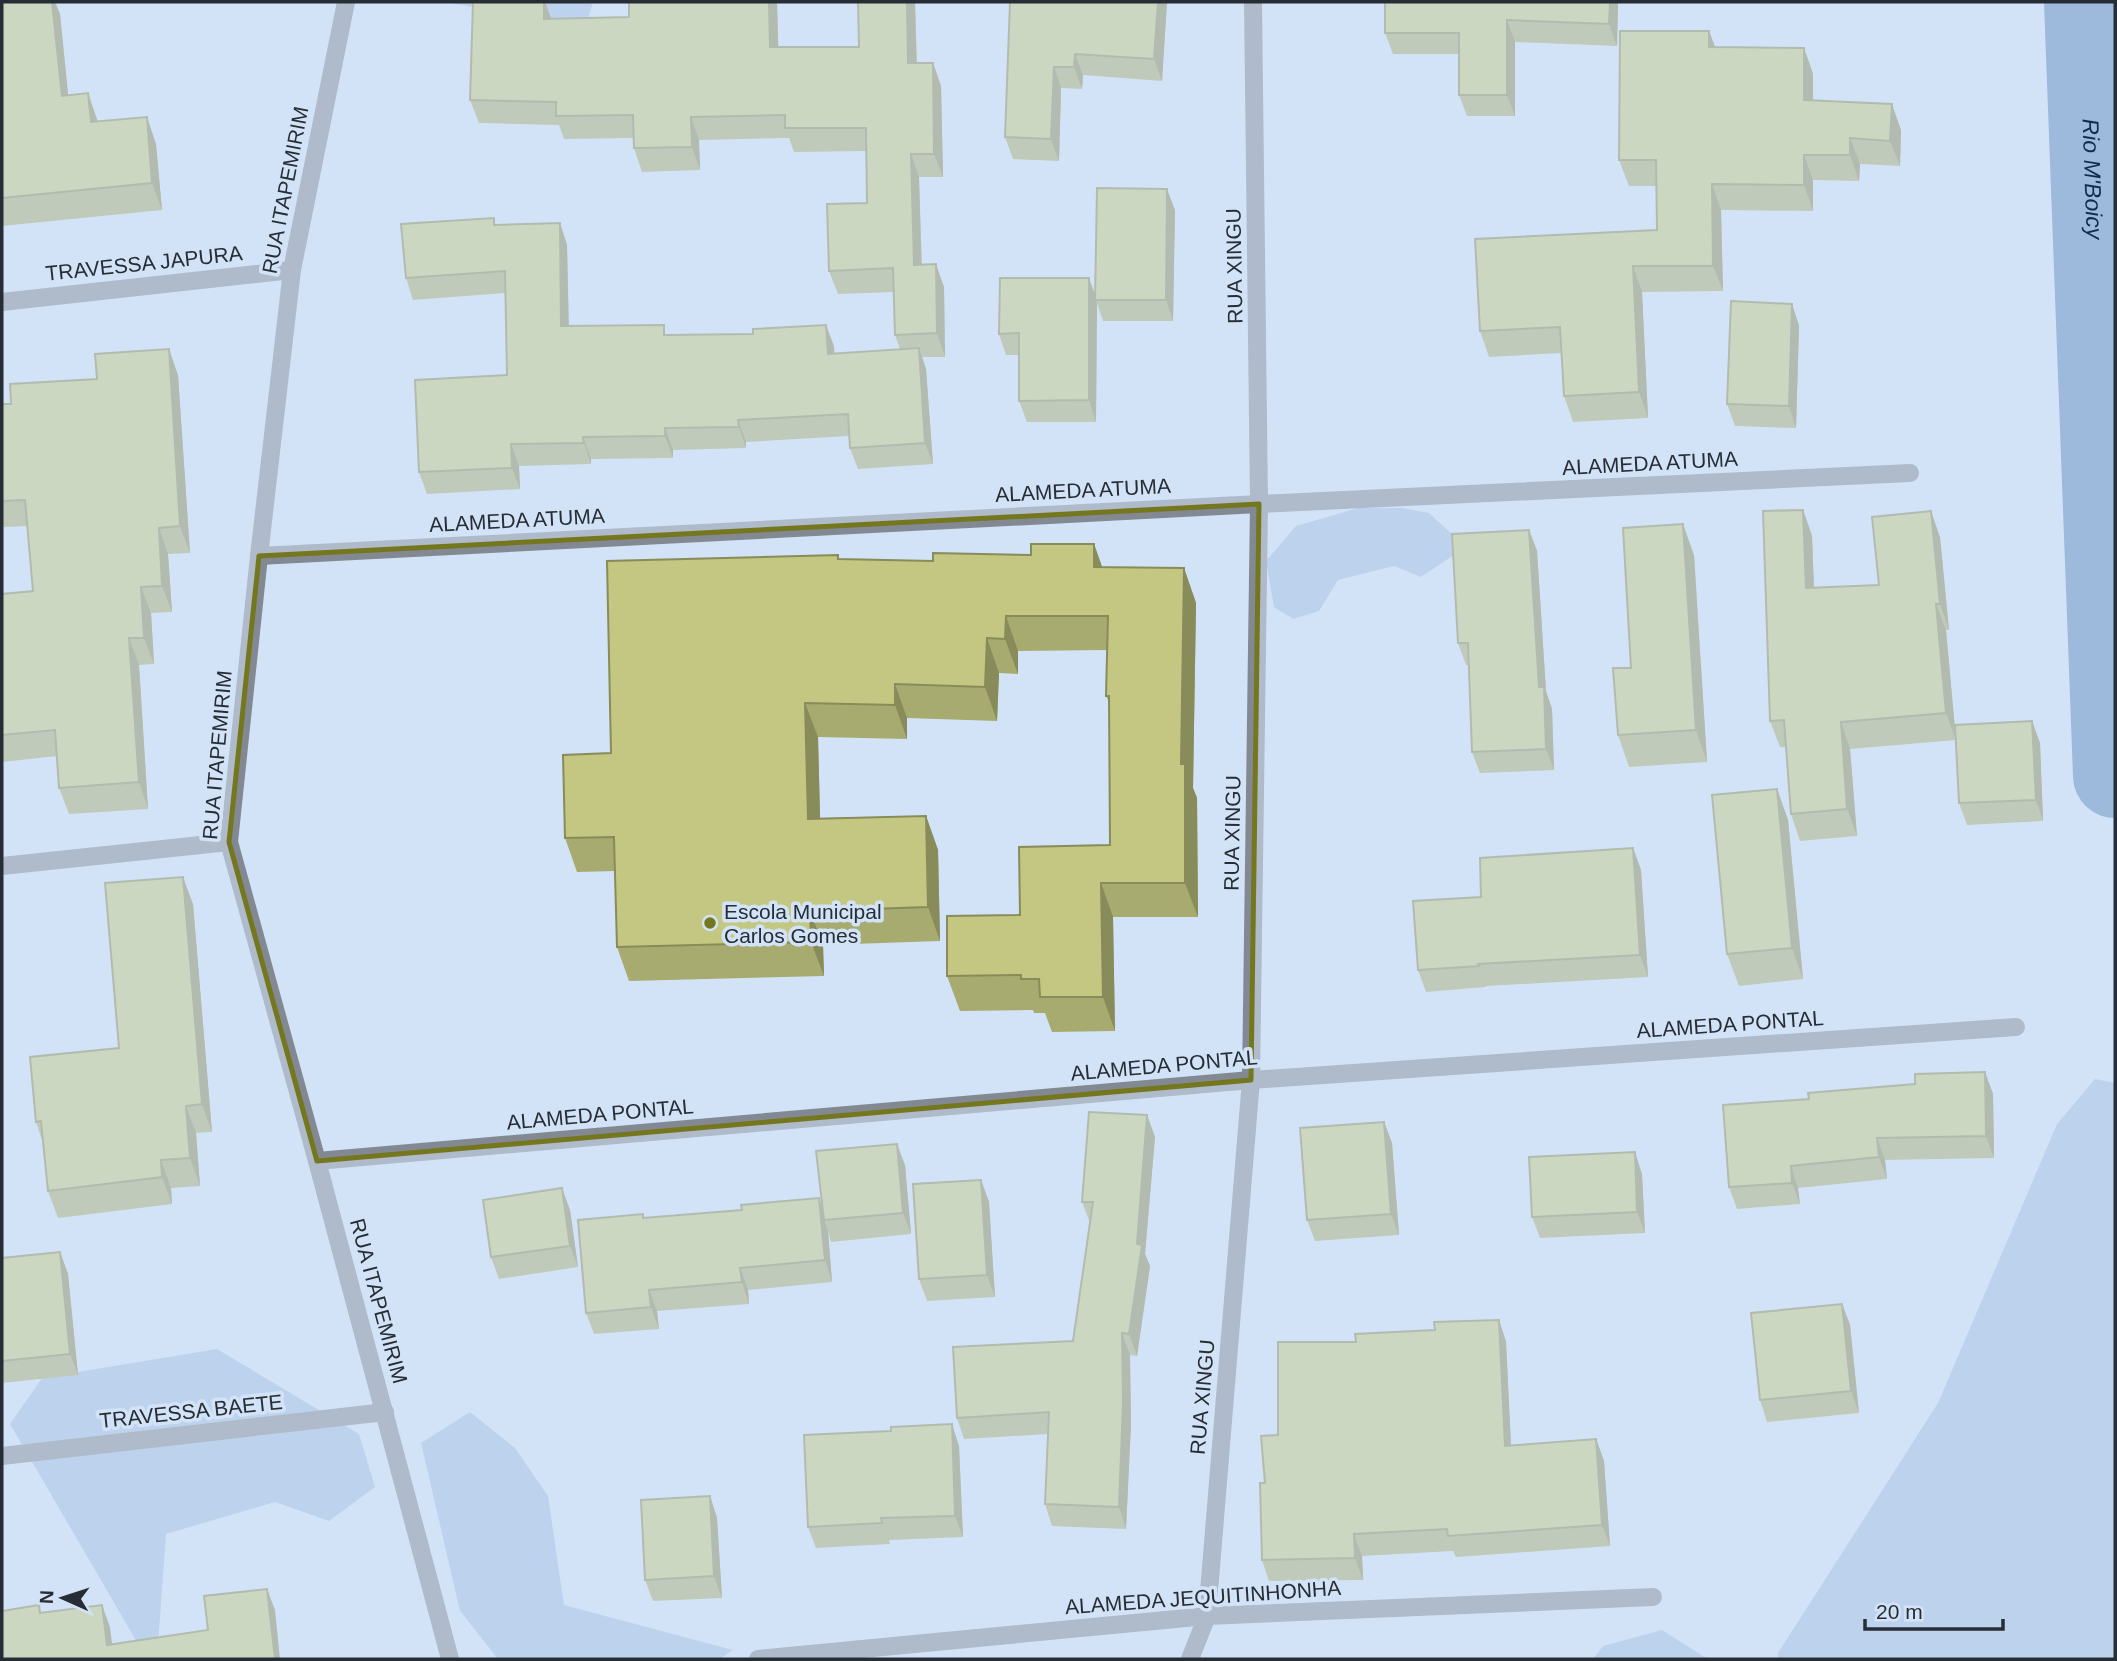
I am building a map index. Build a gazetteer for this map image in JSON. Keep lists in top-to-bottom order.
{
  "streets": {
    "street": [
      "RUA ITAPEMIRIM",
      "TRAVESSA JAPURA",
      "RUA XINGU",
      "ALAMEDA ATUMA",
      "ALAMEDA PONTAL",
      "TRAVESSA BAETE",
      "ALAMEDA JEQUITINHONHA"
    ]
  },
  "crossings": [
    ["RUA ITAPEMIRIM", "TRAVESSA JAPURA"],
    ["RUA ITAPEMIRIM", "ALAMEDA ATUMA"],
    ["RUA ITAPEMIRIM", "ALAMEDA PONTAL"],
    ["RUA ITAPEMIRIM", "TRAVESSA BAETE"],
    ["RUA XINGU", "ALAMEDA ATUMA"],
    ["RUA XINGU", "ALAMEDA PONTAL"],
    ["RUA XINGU", "ALAMEDA JEQUITINHONHA"]
  ],
  "water": ["Rio M'Boicy"],
  "places": ["Escola Municipal Carlos Gomes"],
  "scale_bar": "20 m",
  "north": "left"
}
